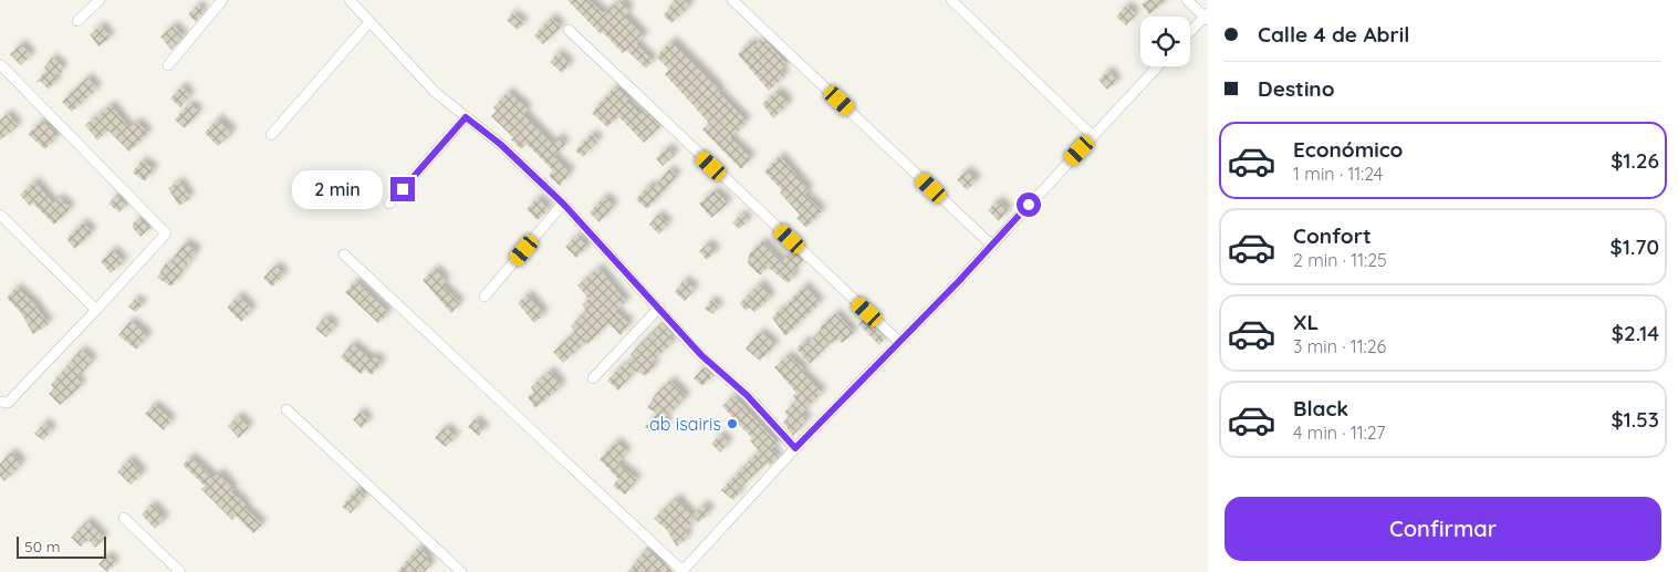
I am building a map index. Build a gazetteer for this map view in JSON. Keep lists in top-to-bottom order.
{
  "places": ["ab isairis"],
  "scale_bar": "50 m",
  "page": {
    "banner": ["Calle 4 de Abril", "Destino"],
    "list": [
      {
        "name": "Económico",
        "note": "1 min · 11:24",
        "value": "$1.26"
      },
      {
        "name": "Confort",
        "note": "2 min · 11:25",
        "value": "$1.70"
      },
      {
        "name": "XL",
        "note": "3 min · 11:26",
        "value": "$2.14"
      },
      {
        "name": "Black",
        "note": "4 min · 11:27",
        "value": "$1.53"
      }
    ],
    "bubble": "2 min",
    "buttons": "Confirmar",
    "scale": "50 m"
  }
}
